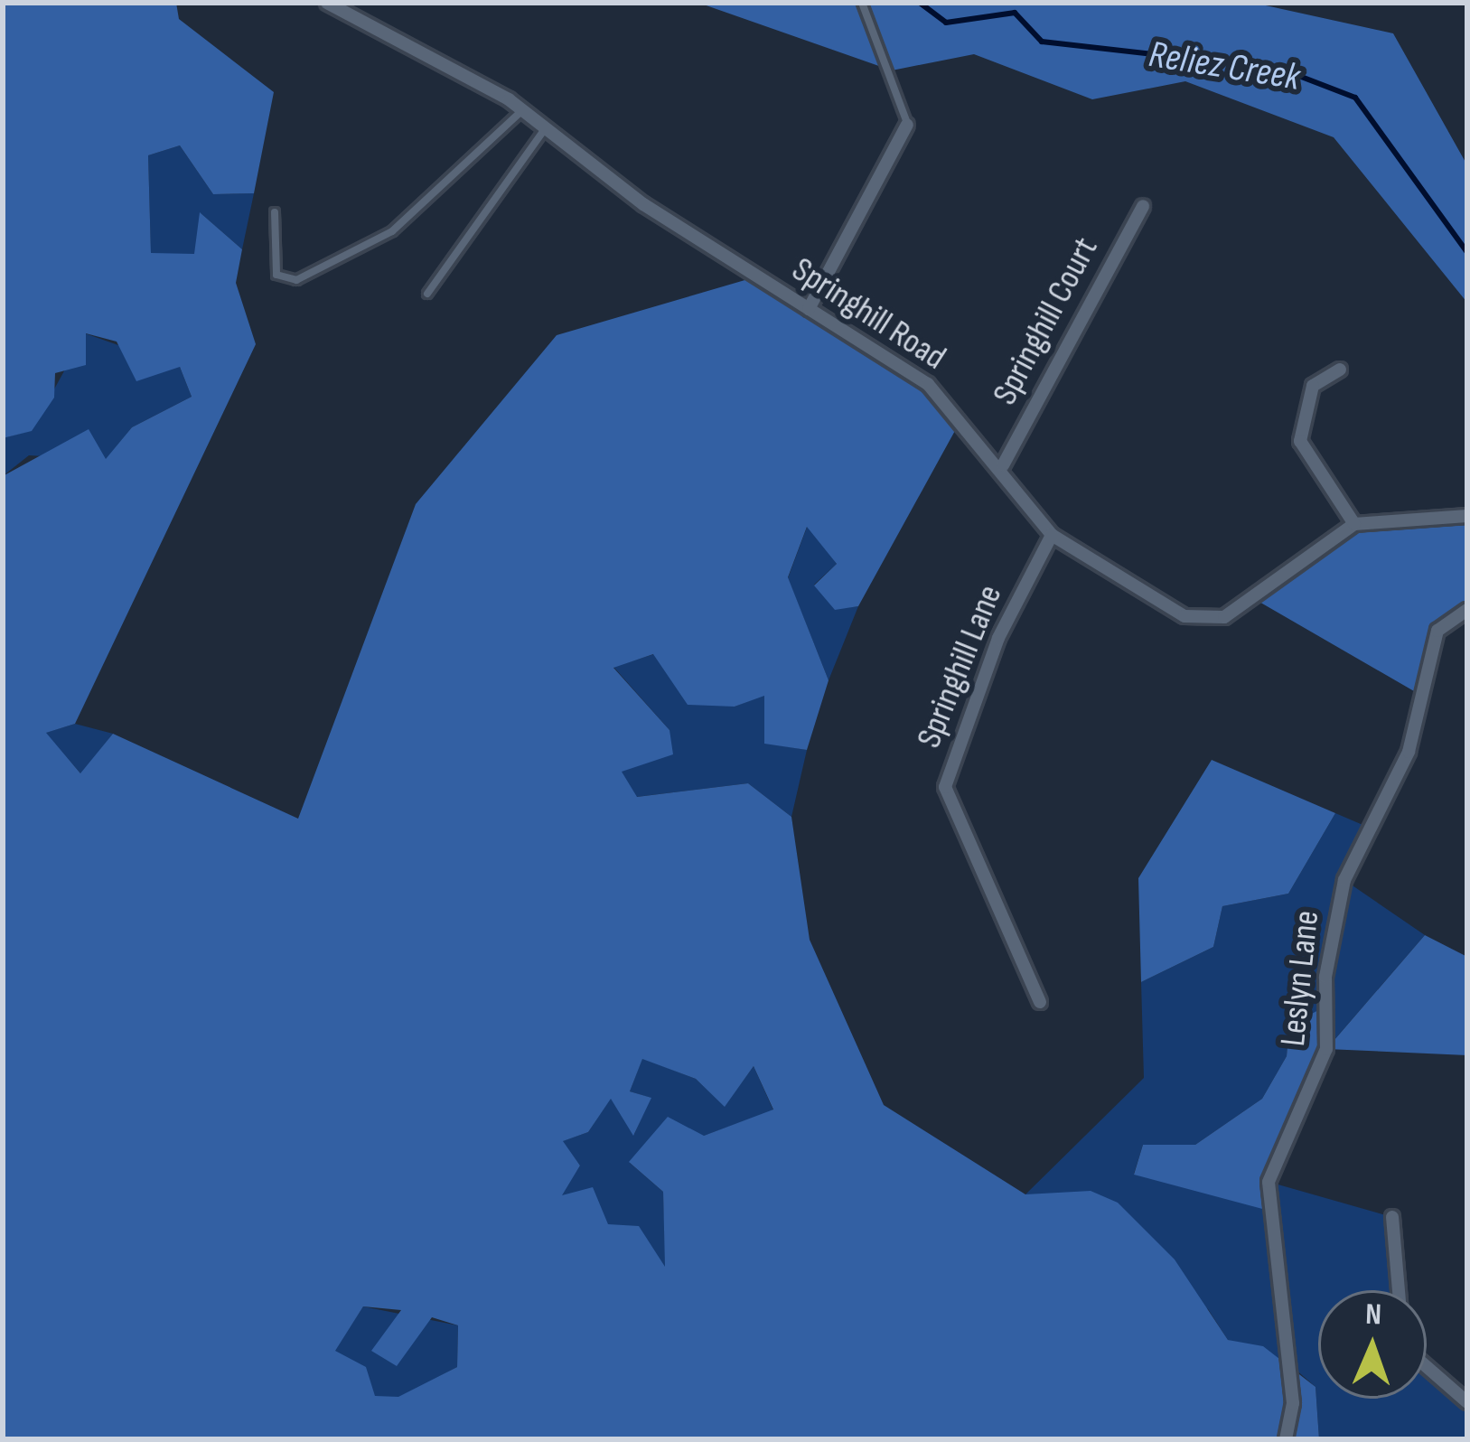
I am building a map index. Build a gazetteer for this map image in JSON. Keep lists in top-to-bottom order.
{
  "streets": {
    "street": [
      "Springhill Road",
      "Springhill Court",
      "Springhill Lane",
      "Leslyn Lane"
    ]
  },
  "crossings": [
    ["Springhill Road", "Springhill Court"],
    ["Springhill Road", "Springhill Lane"]
  ],
  "water": ["Reliez Creek"],
  "north": "top"
}
